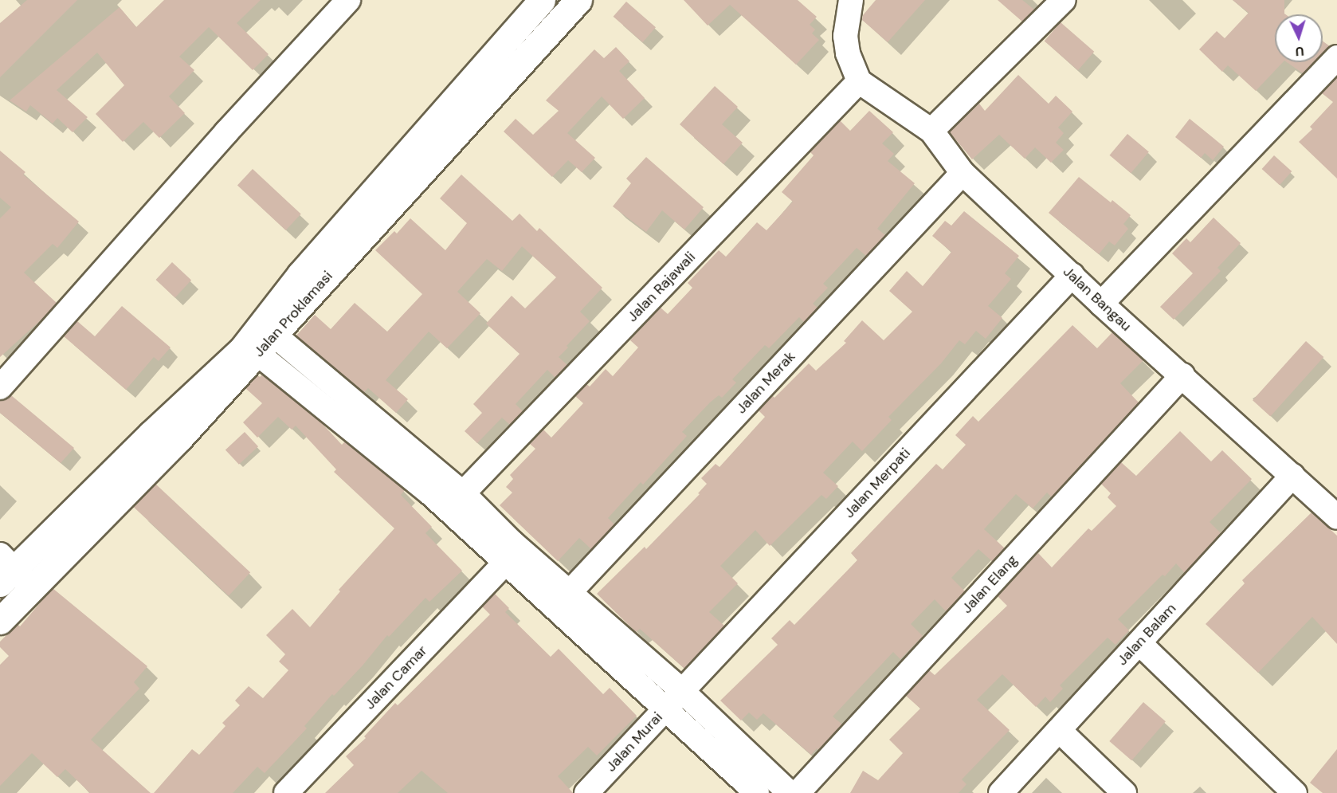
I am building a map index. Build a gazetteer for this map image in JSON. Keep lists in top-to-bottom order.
{
  "streets": {
    "street": [
      "Jalan Rajawali",
      "Jalan Bangau",
      "Jalan Proklamasi",
      "Jalan Merak",
      "Jalan Merpati",
      "Jalan Elang",
      "Jalan Balam",
      "Jalan Camar",
      "Jalan Murai"
    ]
  },
  "crossings": [
    ["Jalan Rajawali", "Jalan Bangau"],
    ["Jalan Bangau", "Jalan Merak"],
    ["Jalan Bangau", "Jalan Merpati"],
    ["Jalan Bangau", "Jalan Elang"],
    ["Jalan Bangau", "Jalan Balam"],
    ["Jalan Merpati", "Jalan Murai"]
  ],
  "north": "bottom"
}
